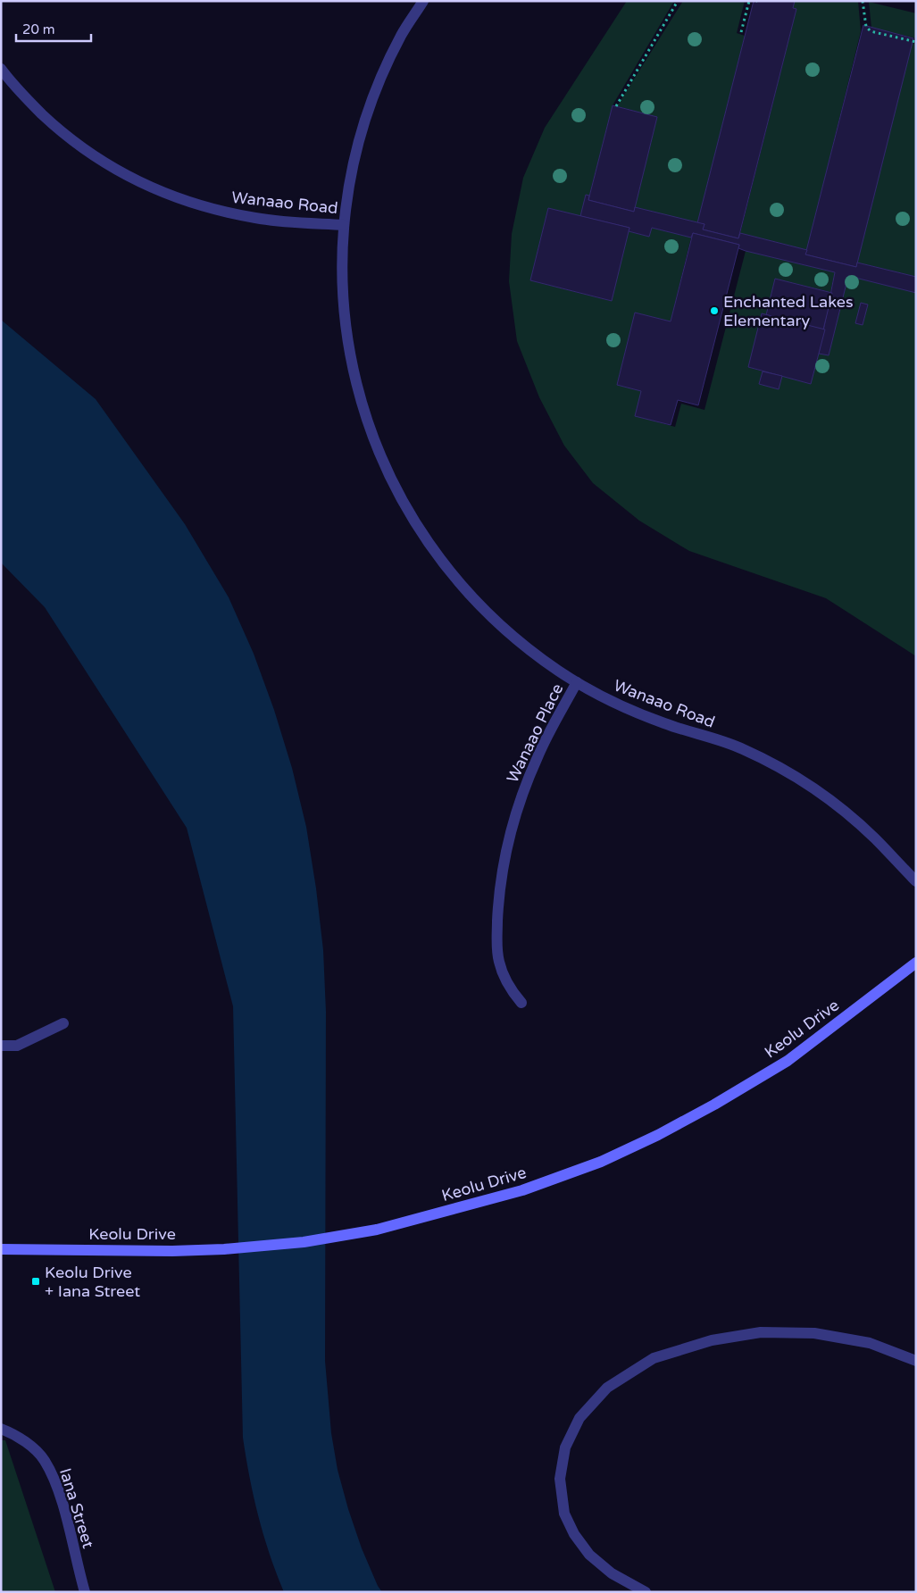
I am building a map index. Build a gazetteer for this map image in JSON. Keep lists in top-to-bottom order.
{
  "streets": {
    "main road": ["Keolu Drive"],
    "street": ["Wanaao Road", "Wanaao Place", "Iana Street"]
  },
  "crossings": [
    ["Wanaao Road", "Wanaao Place"]
  ],
  "places": {
    "other": ["Enchanted Lakes Elementary"],
    "transit": ["Keolu Drive + Iana Street"]
  },
  "scale_bar": "20 m"
}
